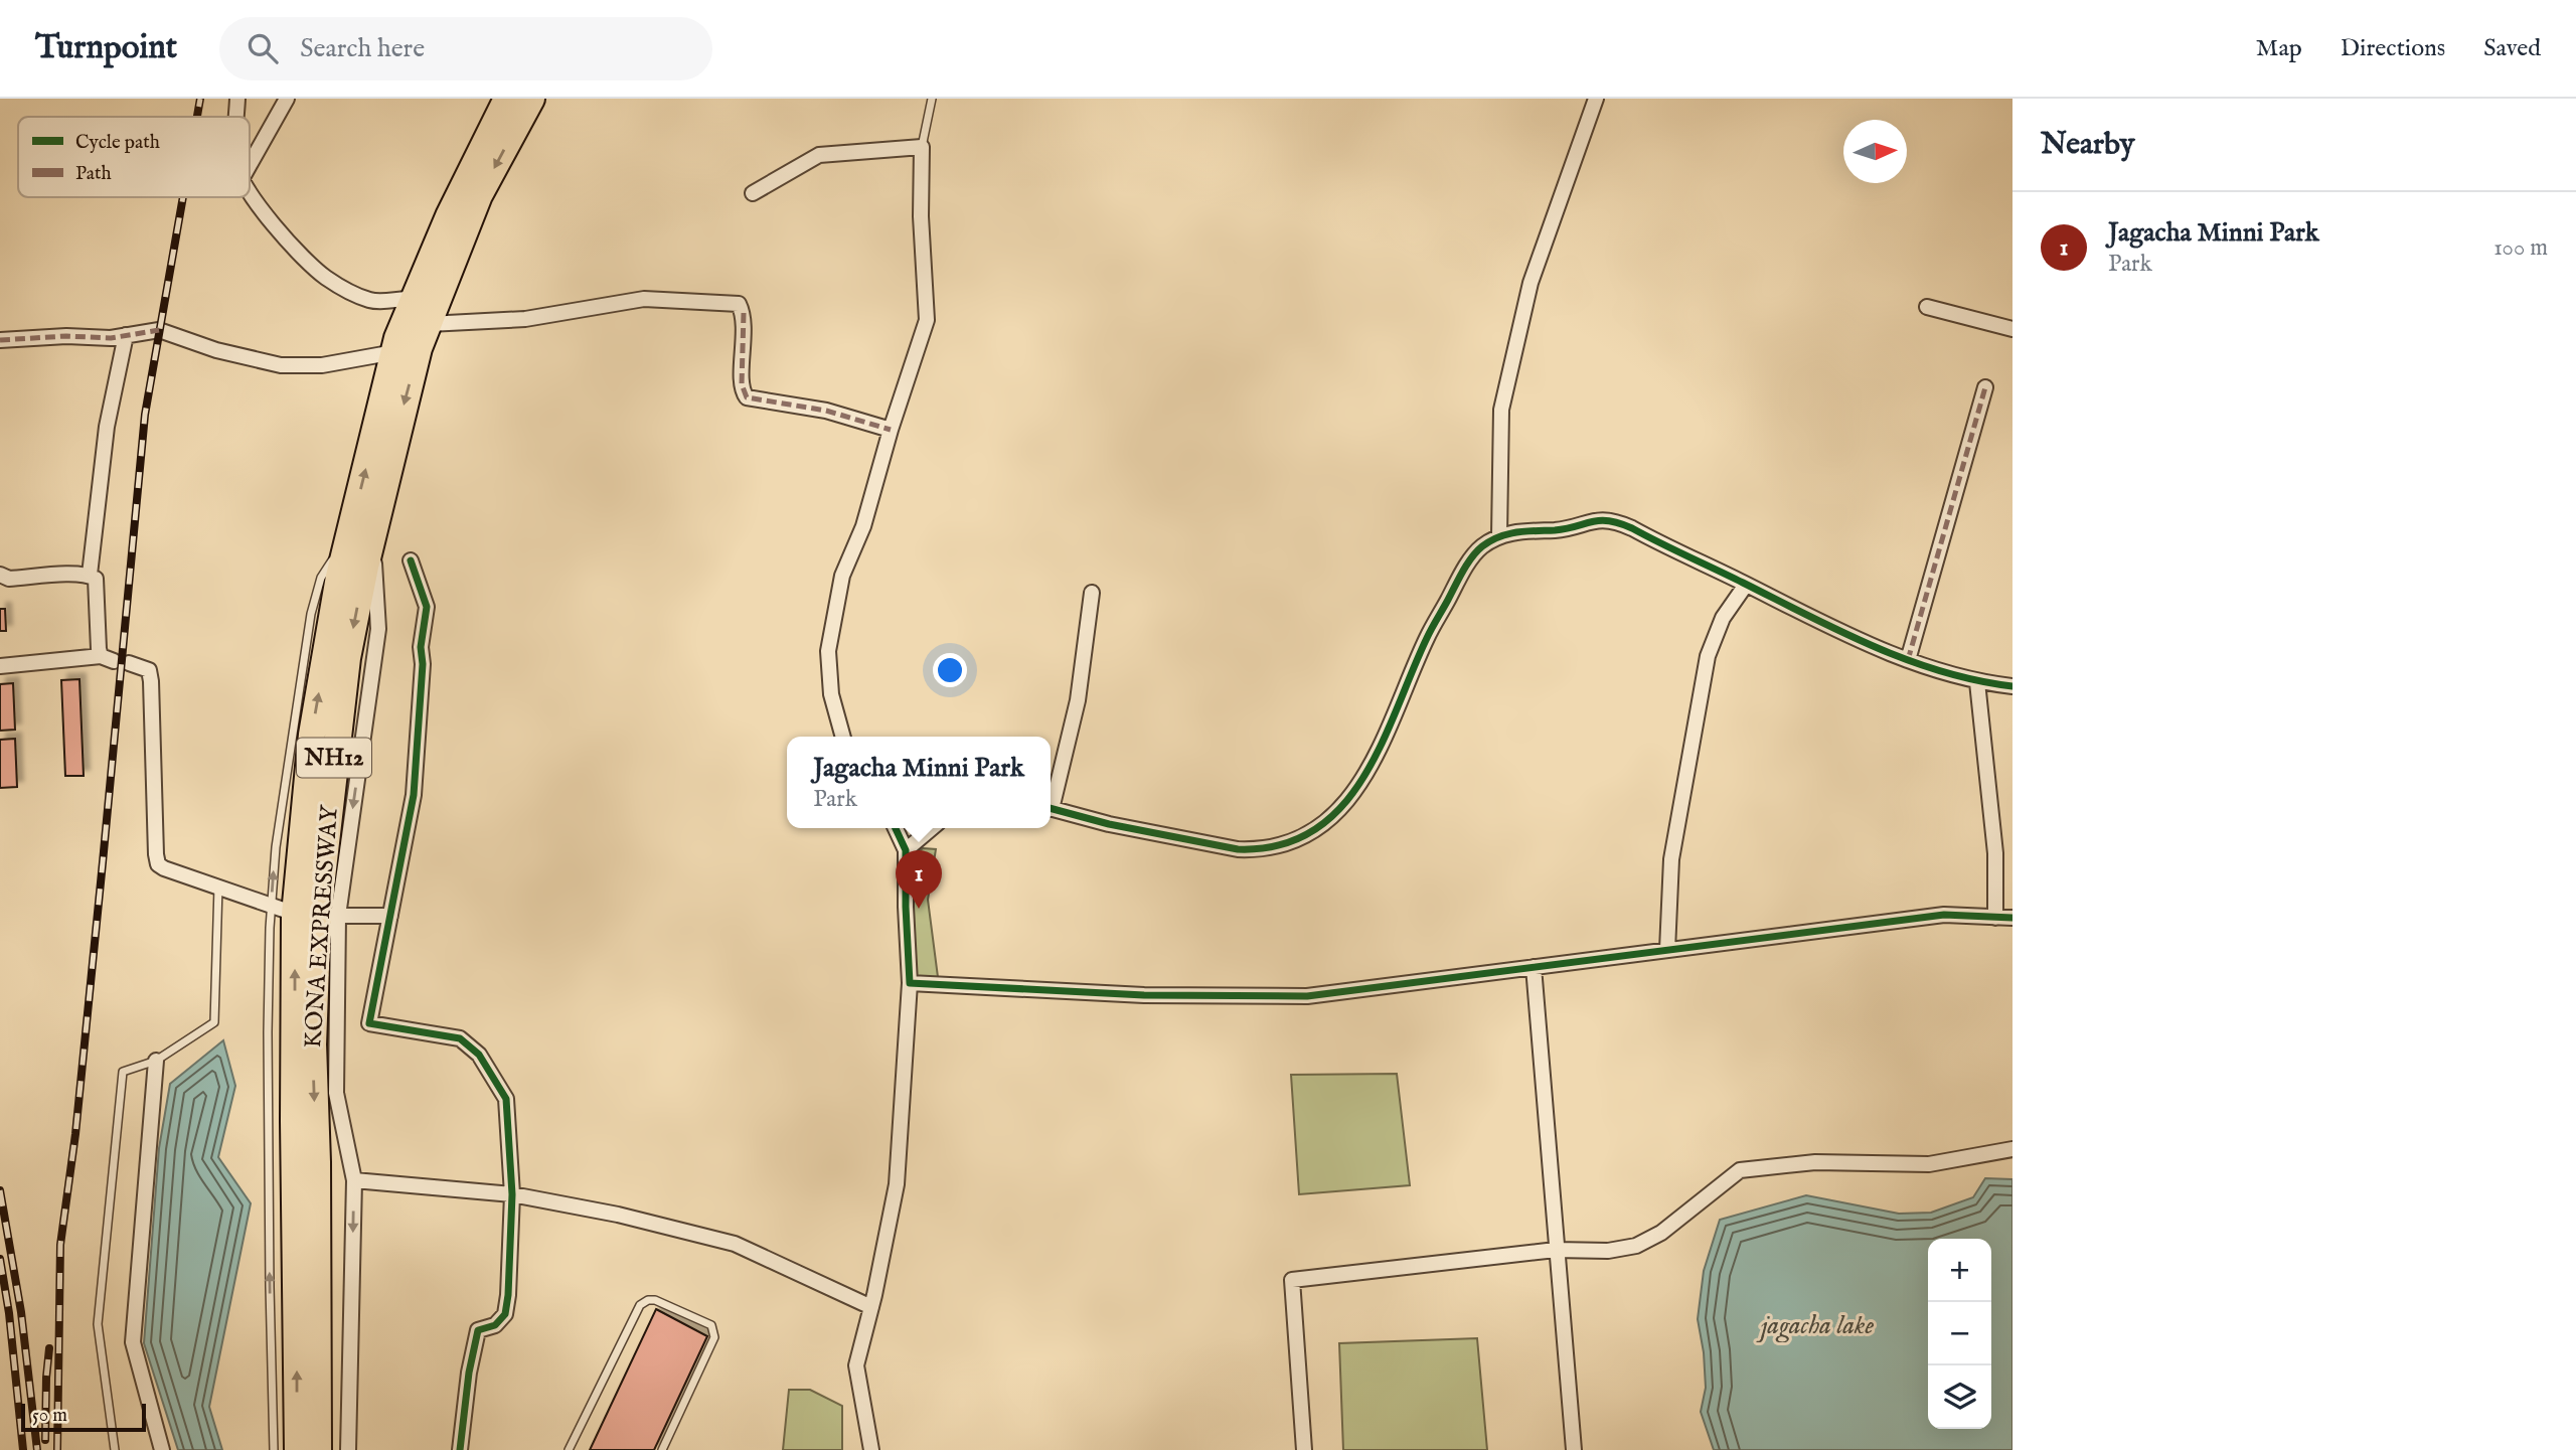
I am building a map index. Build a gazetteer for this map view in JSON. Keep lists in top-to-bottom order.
{
  "streets": {
    "highway": ["NH12", "KONA EXPRESSWAY"]
  },
  "water": ["jagacha lake"],
  "legend": ["Cycle path", "Path"],
  "scale_bar": "50 m",
  "north": "right",
  "page": {
    "header": "Turnpoint",
    "search": "Search here",
    "nav": ["Map", "Directions", "Saved"],
    "heading": "Nearby",
    "list": [
      {
        "mark": "1",
        "name": "Jagacha Minni Park",
        "note": "Park",
        "value": "100 m"
      }
    ],
    "popup": ["Jagacha Minni Park", "Park"],
    "pins": "1",
    "map_buttons": ["+", "−"],
    "scale": "50 m"
  }
}
